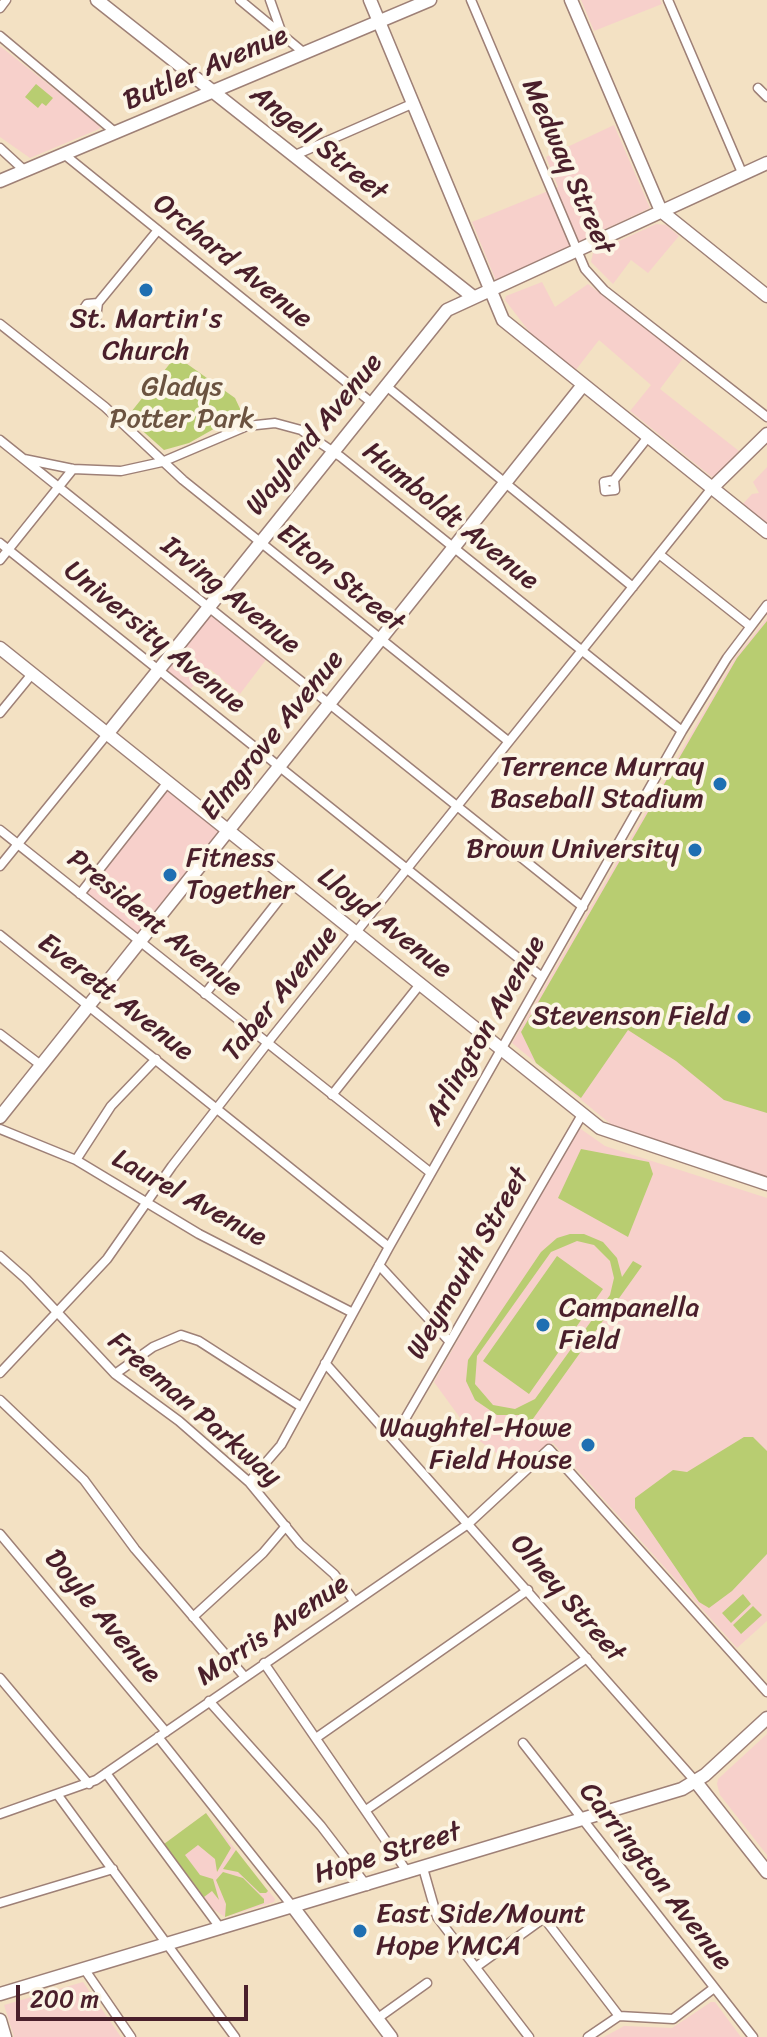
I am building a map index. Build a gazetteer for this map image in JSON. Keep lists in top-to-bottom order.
{
  "streets": {
    "street": [
      "Butler Avenue",
      "Angell Street",
      "Medway Street",
      "Orchard Avenue",
      "Wayland Avenue",
      "Humboldt Avenue",
      "Elton Street",
      "Irving Avenue",
      "University Avenue",
      "Elmgrove Avenue",
      "President Avenue",
      "Lloyd Avenue",
      "Taber Avenue",
      "Everett Avenue",
      "Arlington Avenue",
      "Laurel Avenue",
      "Weymouth Street",
      "Freeman Parkway",
      "Olney Street",
      "Doyle Avenue",
      "Morris Avenue",
      "Hope Street",
      "Carrington Avenue"
    ]
  },
  "crossings": [
    ["Butler Avenue", "Angell Street"],
    ["Butler Avenue", "Orchard Avenue"],
    ["Angell Street", "Wayland Avenue"],
    ["Medway Street", "Wayland Avenue"],
    ["Orchard Avenue", "Wayland Avenue"],
    ["Wayland Avenue", "Humboldt Avenue"],
    ["Wayland Avenue", "Elton Street"],
    ["Wayland Avenue", "Irving Avenue"],
    ["Wayland Avenue", "University Avenue"],
    ["Wayland Avenue", "President Avenue"],
    ["Wayland Avenue", "Lloyd Avenue"],
    ["Humboldt Avenue", "Elton Street"],
    ["Humboldt Avenue", "Irving Avenue"],
    ["Humboldt Avenue", "Elmgrove Avenue"],
    ["Humboldt Avenue", "Taber Avenue"],
    ["Humboldt Avenue", "Arlington Avenue"],
    ["Elton Street", "Elmgrove Avenue"],
    ["Elton Street", "Taber Avenue"],
    ["Irving Avenue", "Elmgrove Avenue"],
    ["Irving Avenue", "Taber Avenue"],
    ["Irving Avenue", "Arlington Avenue"],
    ["University Avenue", "Elmgrove Avenue"],
    ["University Avenue", "Taber Avenue"],
    ["University Avenue", "Arlington Avenue"],
    ["Elmgrove Avenue", "President Avenue"],
    ["Elmgrove Avenue", "Lloyd Avenue"],
    ["Elmgrove Avenue", "Everett Avenue"],
    ["President Avenue", "Taber Avenue"],
    ["President Avenue", "Arlington Avenue"],
    ["Lloyd Avenue", "Taber Avenue"],
    ["Lloyd Avenue", "Arlington Avenue"],
    ["Lloyd Avenue", "Weymouth Street"],
    ["Taber Avenue", "Everett Avenue"],
    ["Taber Avenue", "Laurel Avenue"],
    ["Taber Avenue", "Freeman Parkway"],
    ["Everett Avenue", "Arlington Avenue"],
    ["Arlington Avenue", "Laurel Avenue"],
    ["Arlington Avenue", "Freeman Parkway"],
    ["Arlington Avenue", "Olney Street"],
    ["Weymouth Street", "Olney Street"],
    ["Freeman Parkway", "Morris Avenue"],
    ["Olney Street", "Morris Avenue"],
    ["Olney Street", "Hope Street"],
    ["Doyle Avenue", "Morris Avenue"],
    ["Doyle Avenue", "Hope Street"],
    ["Hope Street", "Carrington Avenue"]
  ],
  "parks": ["Gladys Potter Park"],
  "places": [
    "St. Martin's Church",
    "Terrence Murray Baseball Stadium",
    "Brown University",
    "Fitness Together",
    "Stevenson Field",
    "Campanella Field",
    "Waughtel-Howe Field House",
    "East Side/Mount Hope YMCA"
  ],
  "scale_bar": "200 m"
}
